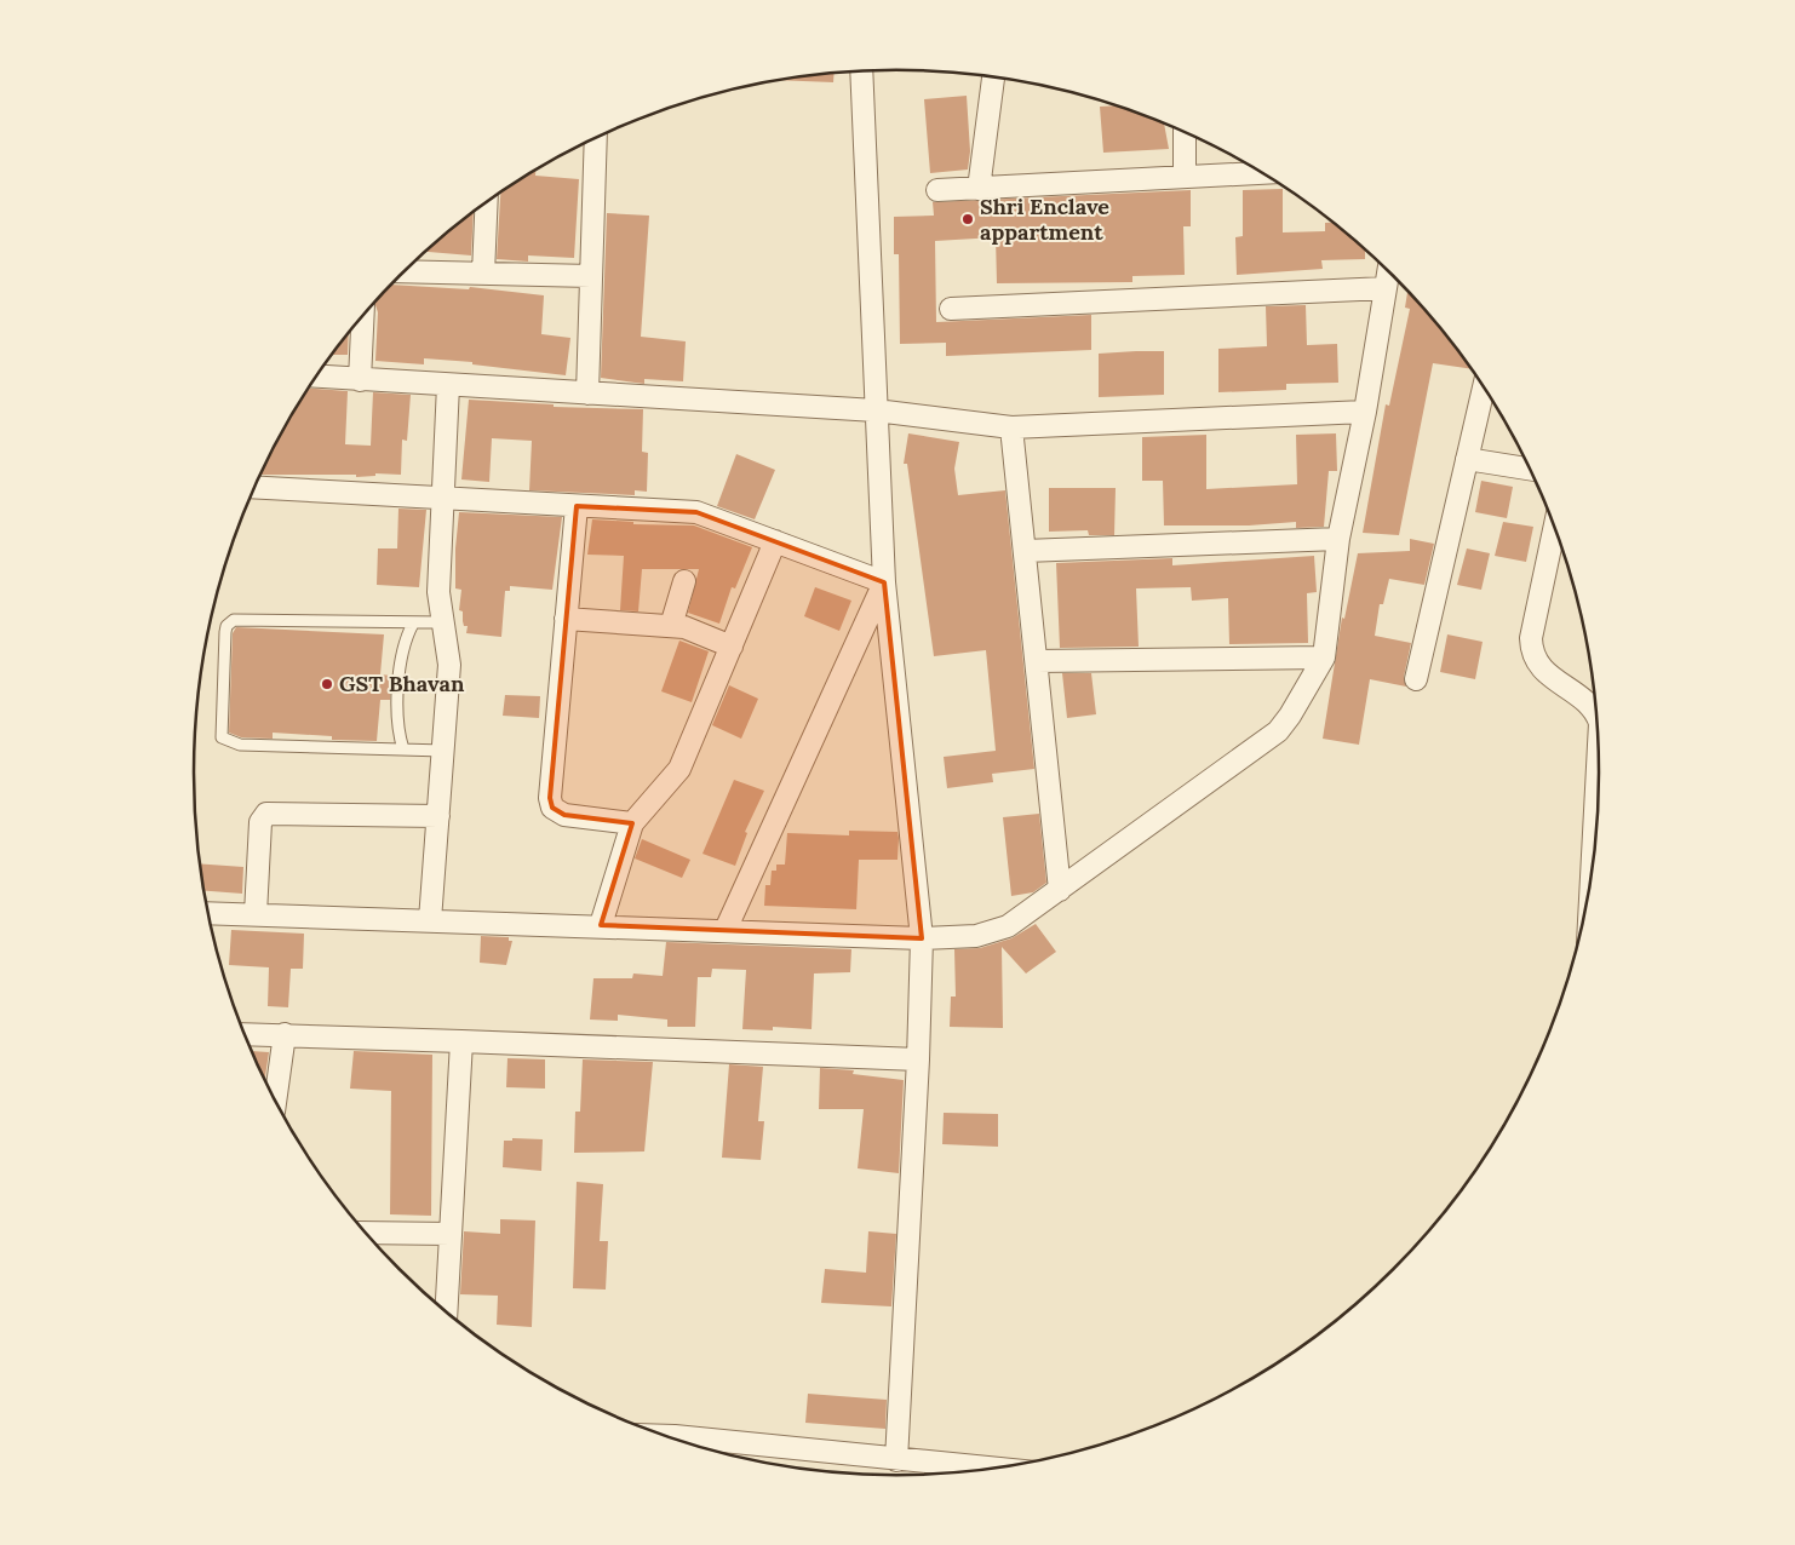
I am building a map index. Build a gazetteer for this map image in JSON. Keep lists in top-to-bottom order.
{
  "places": ["Shri Enclave appartment", "GST Bhavan"]
}
